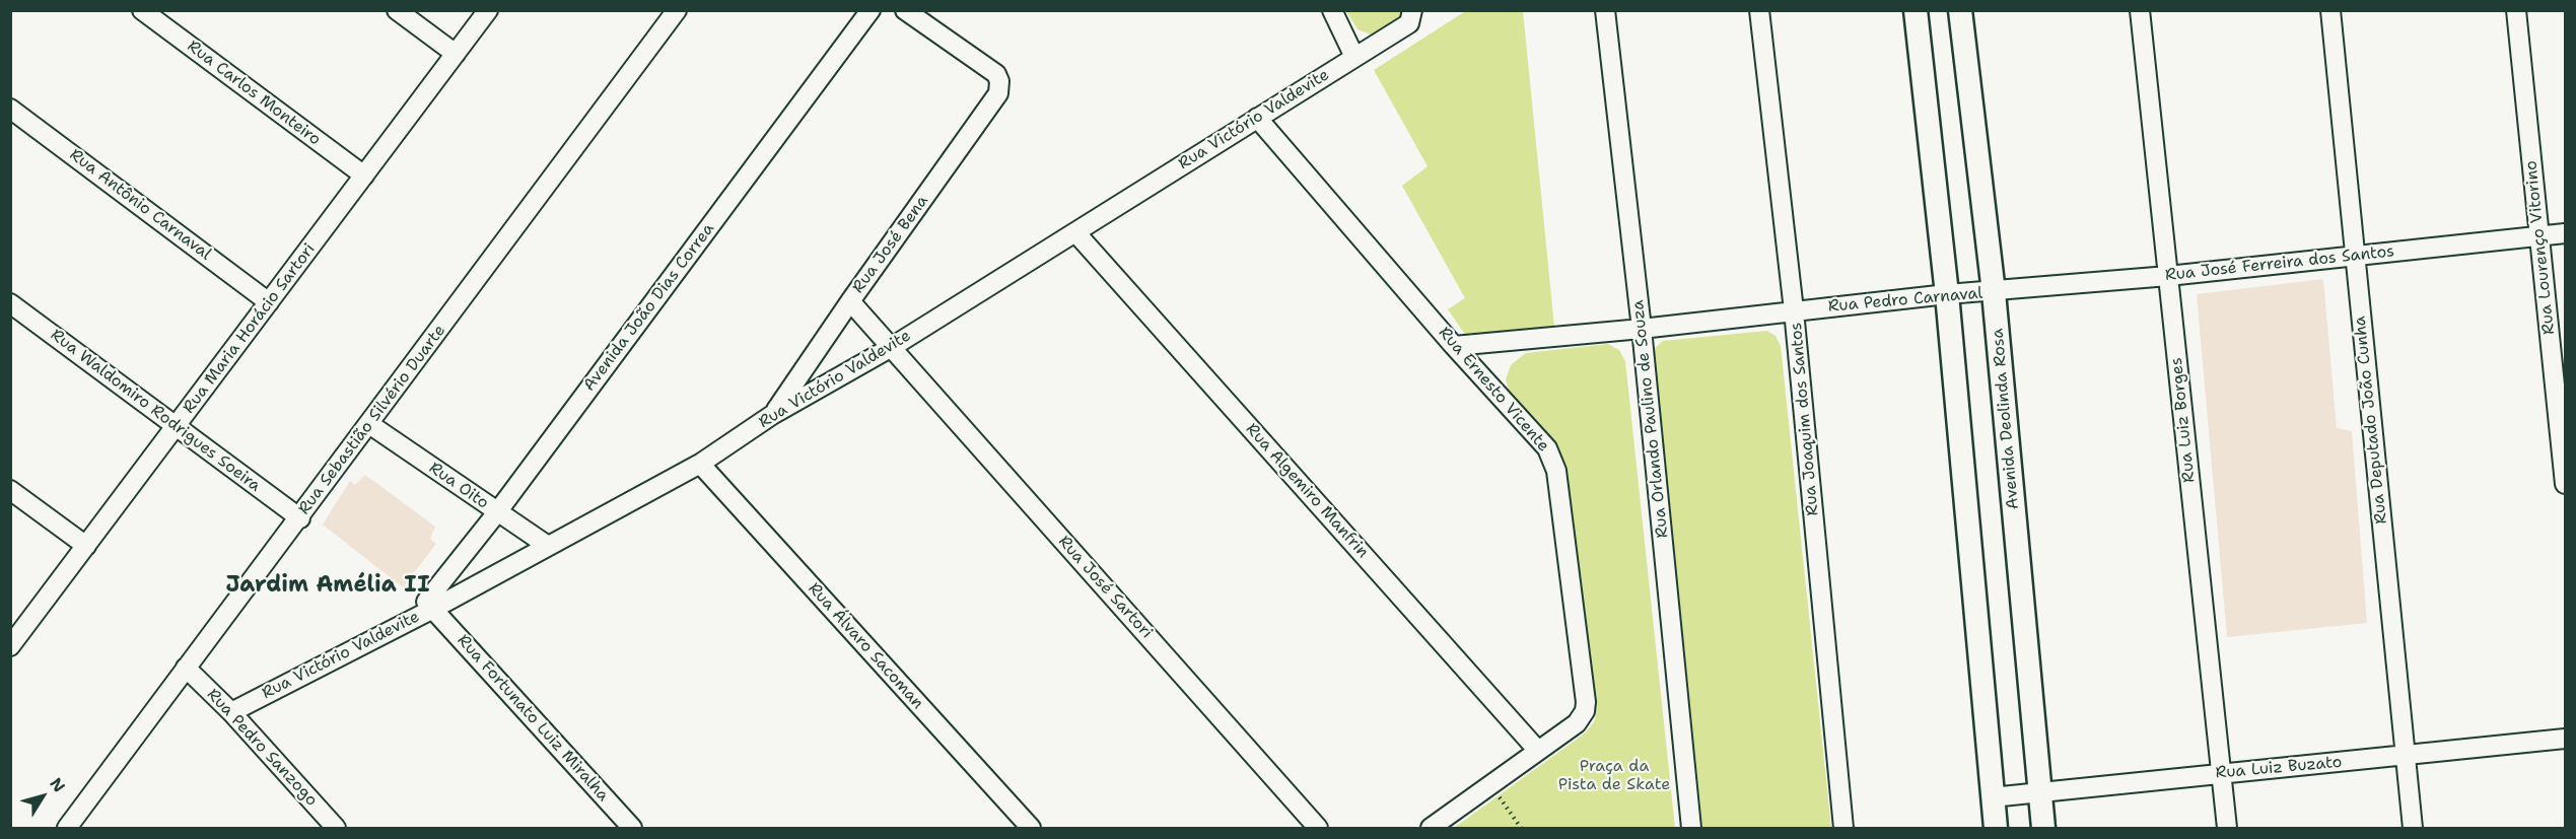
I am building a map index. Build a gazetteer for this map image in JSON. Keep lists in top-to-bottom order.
{
  "streets": {
    "street": [
      "Rua Carlos Monteiro",
      "Rua Victório Valdevite",
      "Rua Antônio Carnaval",
      "Rua José Bena",
      "Rua Lourenço Vitorino",
      "Rua José Ferreira dos Santos",
      "Rua Pedro Carnaval",
      "Avenida João Dias Correa",
      "Rua Maria Horácio Sartori",
      "Rua Ernesto Vicente",
      "Rua Waldomiro Rodrigues Soeira",
      "Rua Orlando Paulino de Souza",
      "Rua Joaquim dos Santos",
      "Avenida Deolinda Rosa",
      "Rua Sebastião Silvério Duarte",
      "Rua Luiz Borges",
      "Rua Deputado João Cunha",
      "Rua Oito",
      "Rua Algemiro Manfrin",
      "Rua José Sartori",
      "Rua Álvaro Sacoman",
      "Rua Fortunato Luiz Miralha",
      "Rua Pedro Sanzogo",
      "Rua Luiz Buzato"
    ]
  },
  "crossings": [
    ["Rua Carlos Monteiro", "Rua Maria Horácio Sartori"],
    ["Rua Victório Valdevite", "Rua José Bena"],
    ["Rua Victório Valdevite", "Avenida João Dias Correa"],
    ["Rua Victório Valdevite", "Rua Ernesto Vicente"],
    ["Rua Victório Valdevite", "Rua Oito"],
    ["Rua Victório Valdevite", "Rua Algemiro Manfrin"],
    ["Rua Victório Valdevite", "Rua José Sartori"],
    ["Rua Victório Valdevite", "Rua Álvaro Sacoman"],
    ["Rua Victório Valdevite", "Rua Fortunato Luiz Miralha"],
    ["Rua Victório Valdevite", "Rua Pedro Sanzogo"],
    ["Rua Antônio Carnaval", "Rua Maria Horácio Sartori"],
    ["Rua José Bena", "Rua José Sartori"],
    ["Rua Lourenço Vitorino", "Rua José Ferreira dos Santos"],
    ["Rua José Ferreira dos Santos", "Rua Pedro Carnaval"],
    ["Rua José Ferreira dos Santos", "Avenida Deolinda Rosa"],
    ["Rua José Ferreira dos Santos", "Rua Luiz Borges"],
    ["Rua José Ferreira dos Santos", "Rua Deputado João Cunha"],
    ["Rua Pedro Carnaval", "Rua Ernesto Vicente"],
    ["Rua Pedro Carnaval", "Rua Orlando Paulino de Souza"],
    ["Rua Pedro Carnaval", "Rua Joaquim dos Santos"],
    ["Rua Pedro Carnaval", "Avenida Deolinda Rosa"],
    ["Avenida João Dias Correa", "Rua Oito"],
    ["Avenida João Dias Correa", "Rua Fortunato Luiz Miralha"],
    ["Rua Maria Horácio Sartori", "Rua Waldomiro Rodrigues Soeira"],
    ["Rua Ernesto Vicente", "Rua Algemiro Manfrin"],
    ["Rua Waldomiro Rodrigues Soeira", "Rua Sebastião Silvério Duarte"],
    ["Avenida Deolinda Rosa", "Rua Luiz Buzato"],
    ["Rua Sebastião Silvério Duarte", "Rua Oito"],
    ["Rua Sebastião Silvério Duarte", "Rua Pedro Sanzogo"],
    ["Rua Luiz Borges", "Rua Luiz Buzato"],
    ["Rua Deputado João Cunha", "Rua Luiz Buzato"]
  ],
  "districts": ["Jardim Amélia II"],
  "parks": ["Praça da Pista de Skate"],
  "north": "top right"
}
